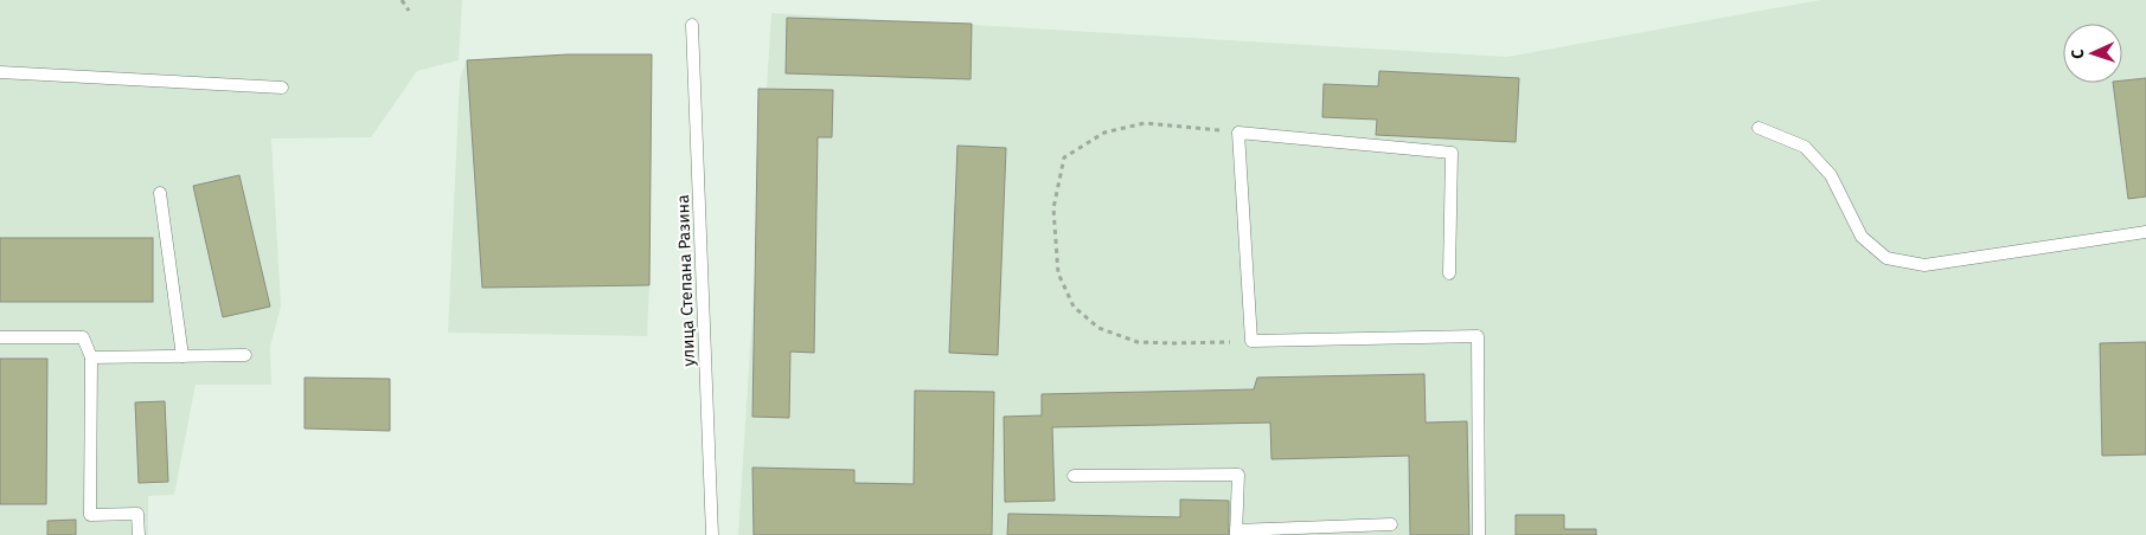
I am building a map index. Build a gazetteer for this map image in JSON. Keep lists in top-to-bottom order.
{
  "streets": {
    "lane": ["улица Степана Разина"]
  },
  "north": "left"
}
